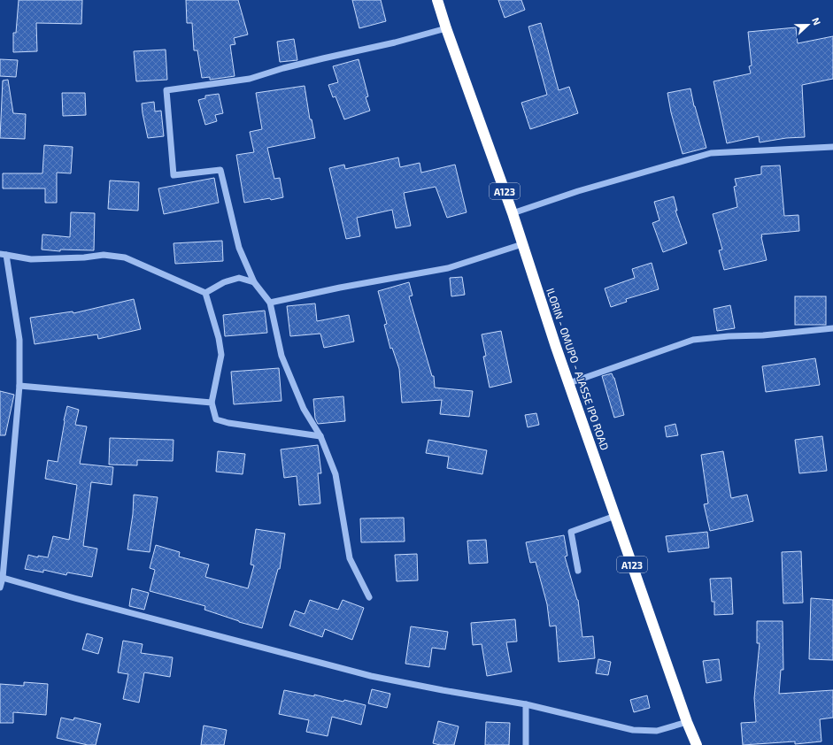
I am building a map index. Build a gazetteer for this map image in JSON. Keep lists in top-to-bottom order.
{
  "streets": {
    "highway": ["A123", "ILORIN - OMUPO - AJASSE IPO ROAD"]
  },
  "north": "right"
}
